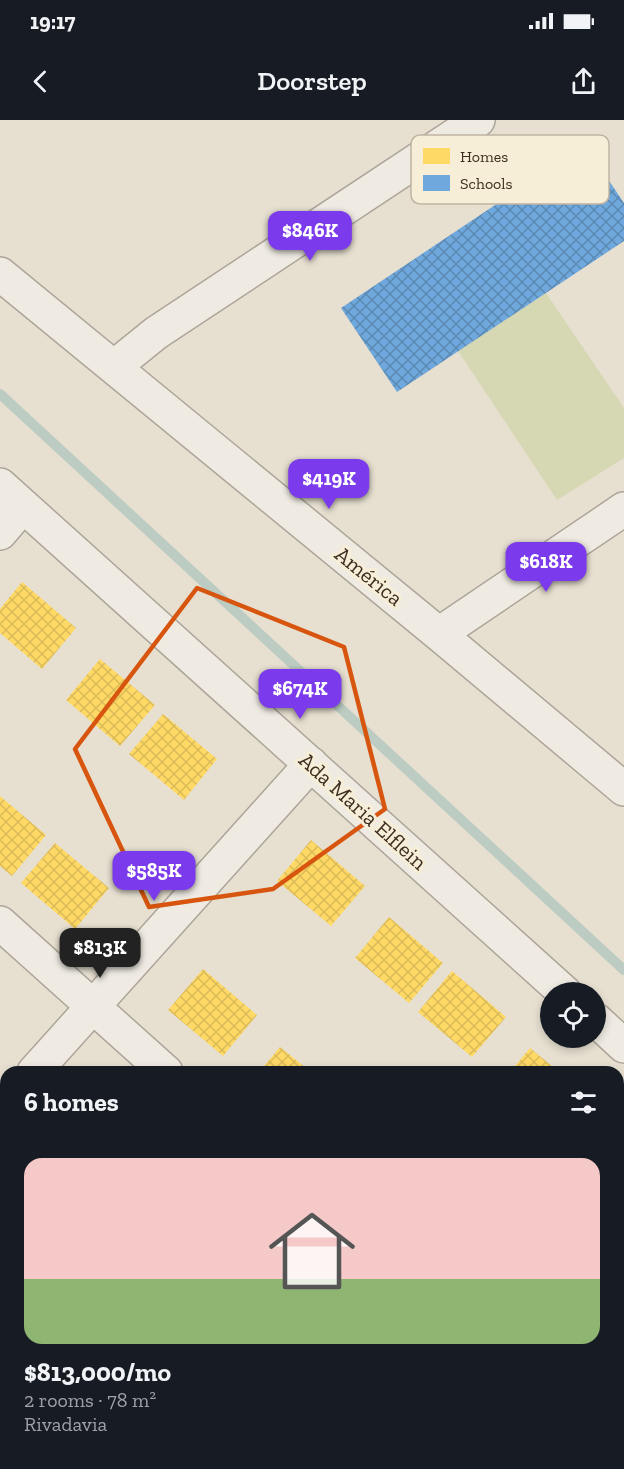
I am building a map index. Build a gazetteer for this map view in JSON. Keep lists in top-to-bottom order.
{
  "streets": {
    "street": ["América", "Ada Maria Elflein"]
  },
  "legend": ["Homes", "Schools"],
  "page": {
    "status": "19:17",
    "header": "Doorstep",
    "price": [
      "$846K",
      "$419K",
      "$618K",
      "$674K",
      "$585K",
      "$813K"
    ],
    "heading": "6 homes",
    "list": [
      {
        "name": "$813,000/mo",
        "note": "2 rooms · 78 m² · Rivadavia"
      }
    ]
  }
}
